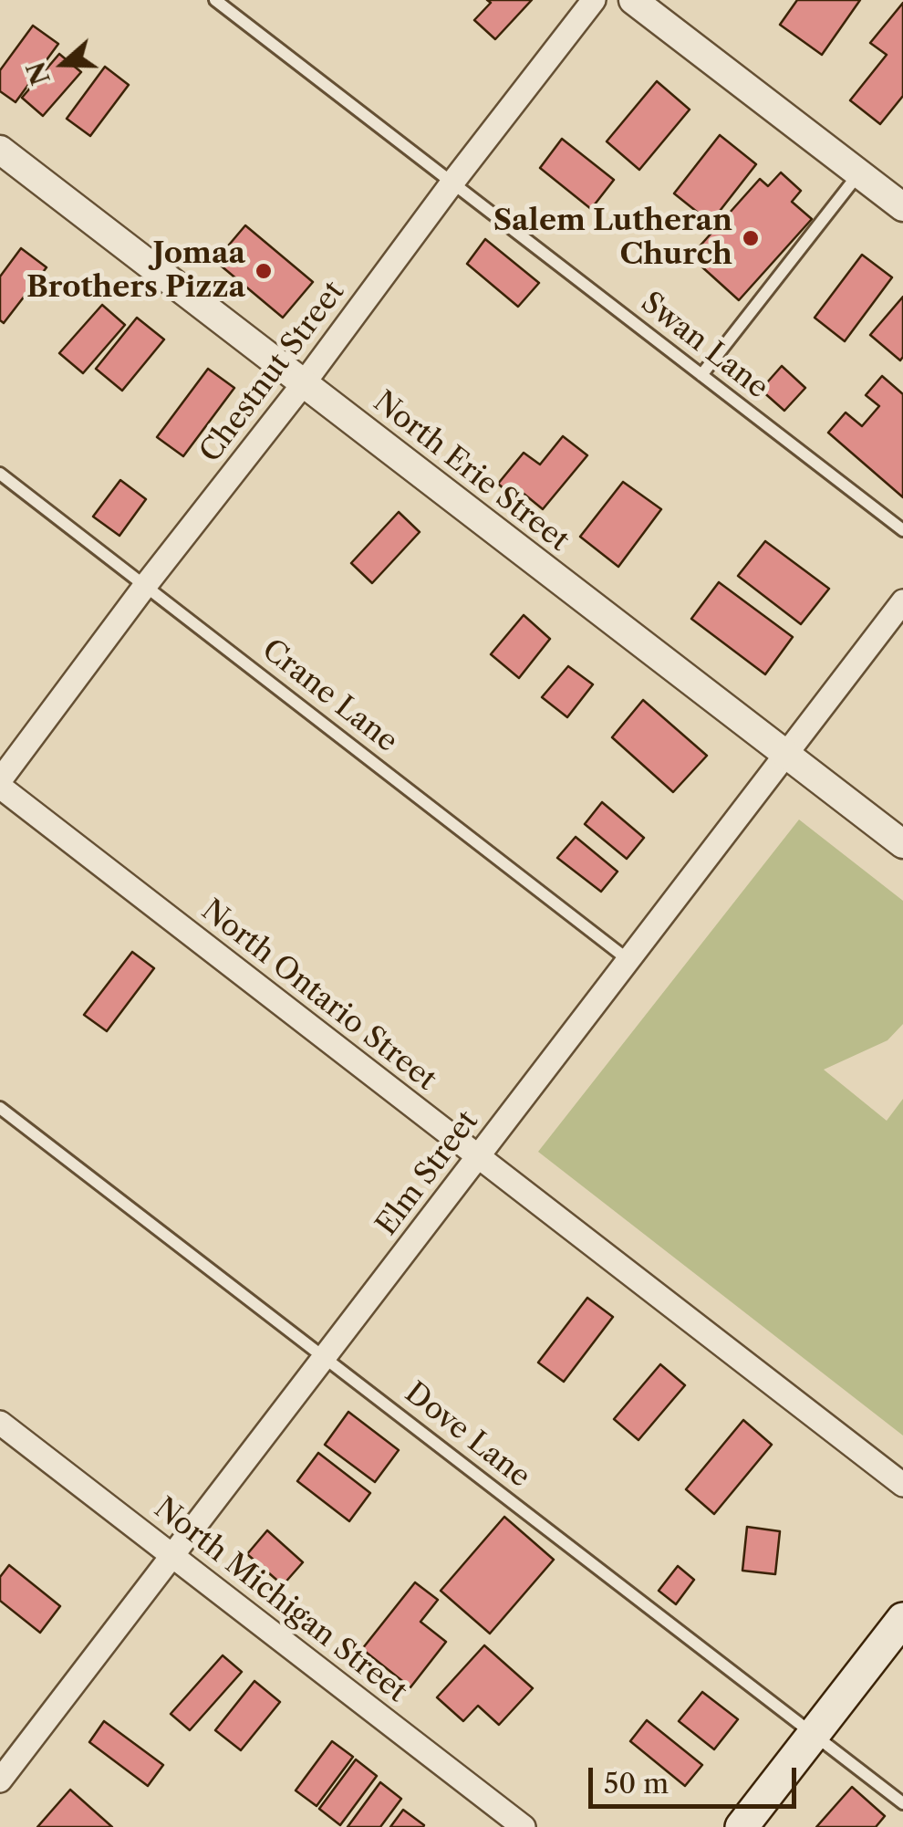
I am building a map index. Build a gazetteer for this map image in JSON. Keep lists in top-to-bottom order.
{
  "streets": {
    "street": [
      "Chestnut Street",
      "North Erie Street",
      "North Ontario Street",
      "Elm Street",
      "North Michigan Street"
    ],
    "lane": ["Swan Lane", "Crane Lane", "Dove Lane"]
  },
  "crossings": [
    ["Swan Lane", "Chestnut Street"],
    ["Chestnut Street", "North Erie Street"],
    ["Chestnut Street", "Crane Lane"],
    ["Chestnut Street", "North Ontario Street"],
    ["North Erie Street", "Elm Street"],
    ["Crane Lane", "Elm Street"],
    ["North Ontario Street", "Elm Street"],
    ["Elm Street", "Dove Lane"],
    ["Elm Street", "North Michigan Street"]
  ],
  "places": ["Salem Lutheran Church", "Jomaa Brothers Pizza"],
  "scale_bar": "50 m",
  "north": "left"
}
